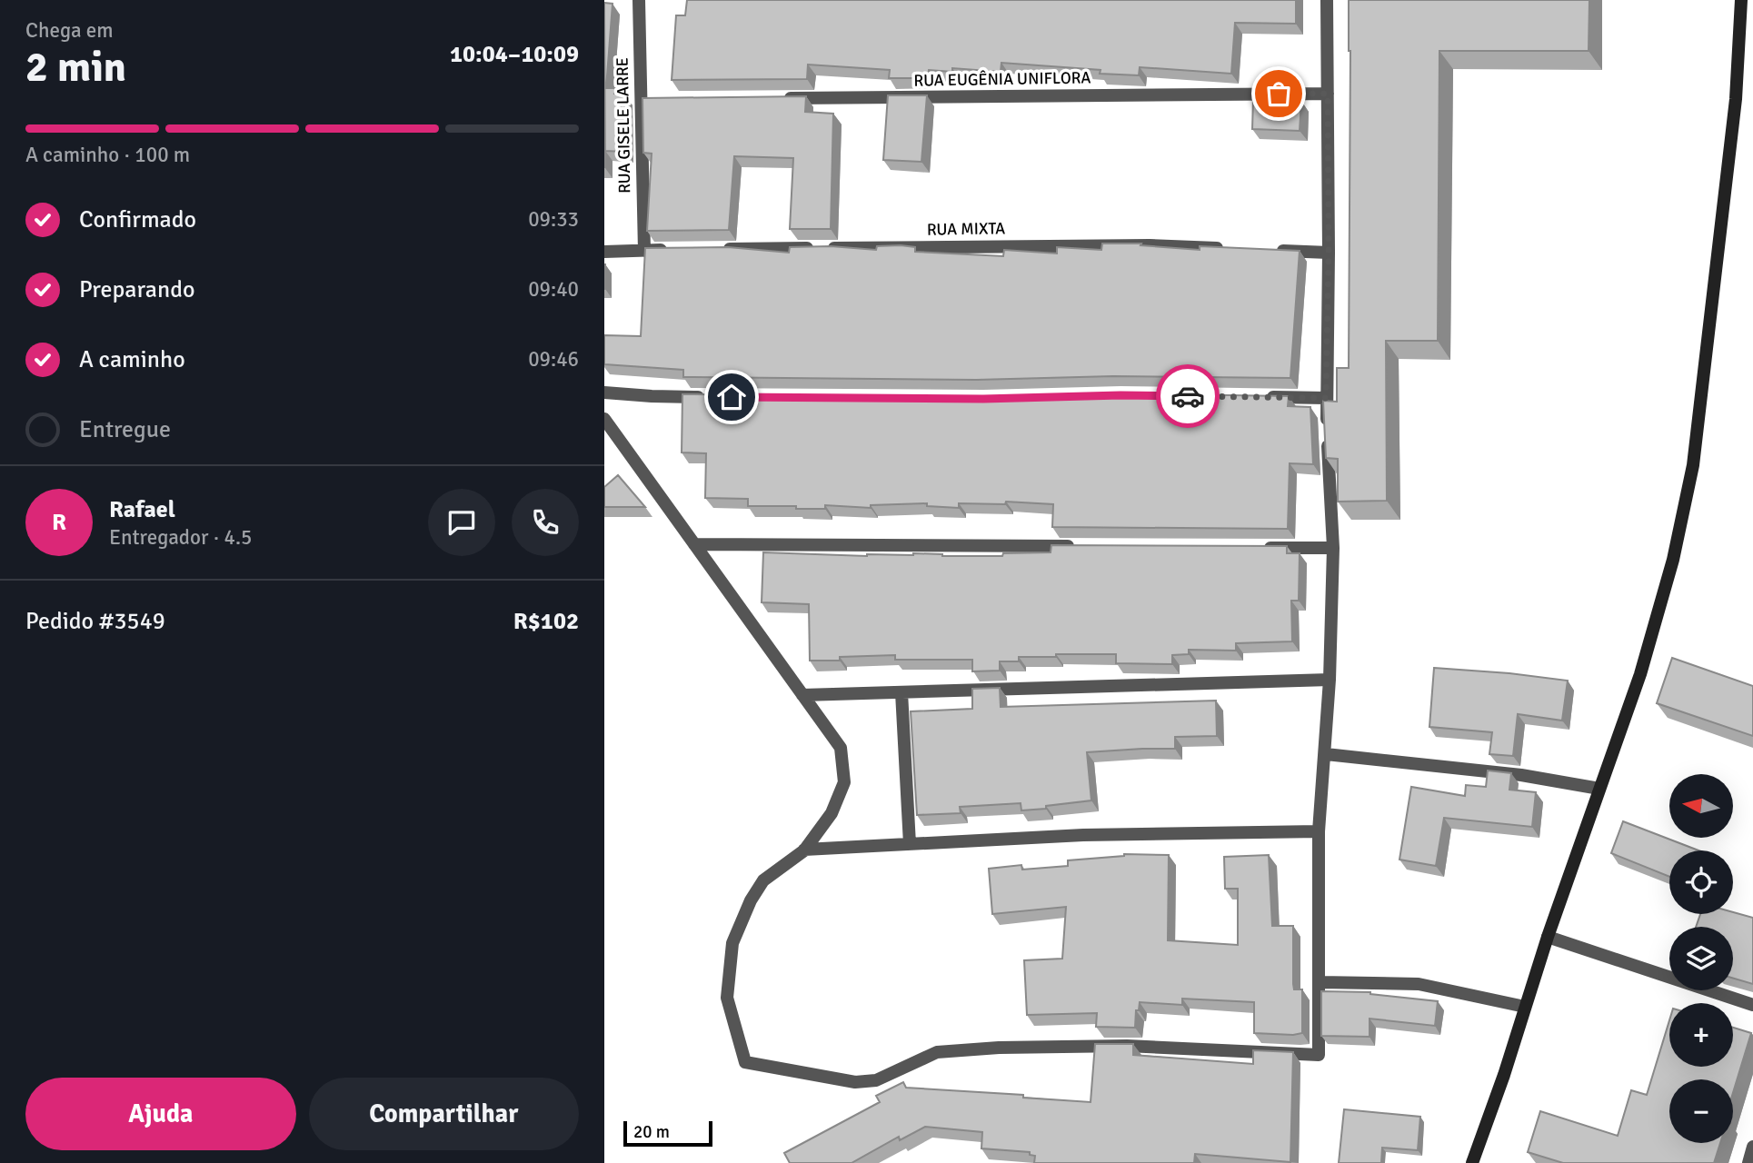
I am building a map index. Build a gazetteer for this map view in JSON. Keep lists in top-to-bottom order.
{
  "streets": {
    "street": ["RUA EUGÊNIA UNIFLORA", "RUA GISELE LARRE", "RUA MIXTA"]
  },
  "scale_bar": "20 m",
  "north": "left",
  "page": {
    "heading": ["2 min", "Chega em", "10:04–10:09"],
    "panel": [
      "Rafael",
      "Entregador · 4.5",
      "Pedido #3549",
      "R$102"
    ],
    "bar": "A caminho · 100 m",
    "list": [
      ["Confirmado", "09:33"],
      ["Preparando", "09:40"],
      ["A caminho", "09:46"],
      "Entregue"
    ],
    "round": "R",
    "map_buttons": ["+", "−"],
    "buttons": ["Ajuda", "Compartilhar"],
    "scale": "20 m"
  }
}
